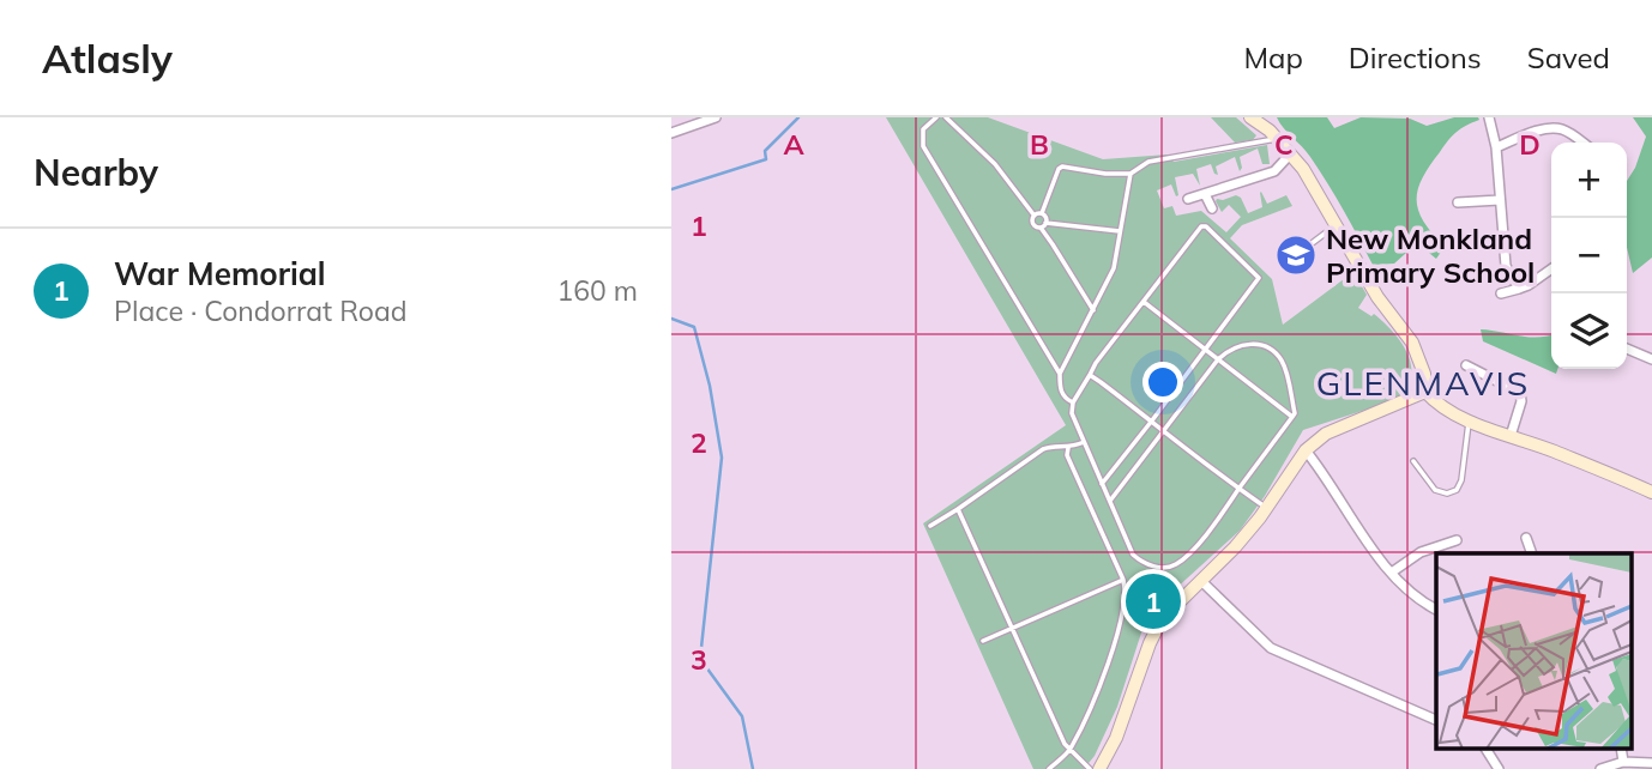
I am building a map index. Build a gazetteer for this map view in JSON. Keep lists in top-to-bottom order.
{
  "districts": ["GLENMAVIS"],
  "places": {
    "school or university": ["New Monkland Primary School"]
  },
  "page": {
    "header": "Atlasly",
    "nav": ["Map", "Directions", "Saved"],
    "heading": "Nearby",
    "map_buttons": ["+", "−"],
    "list": [
      {
        "mark": "1",
        "name": "War Memorial",
        "note": "Place · Condorrat Road",
        "value": "160 m"
      }
    ],
    "pins": "1"
  },
  "grid": {
    "columns": [
      "A",
      "B",
      "C",
      "D"
    ],
    "rows": ["1", "2", "3"]
  }
}
